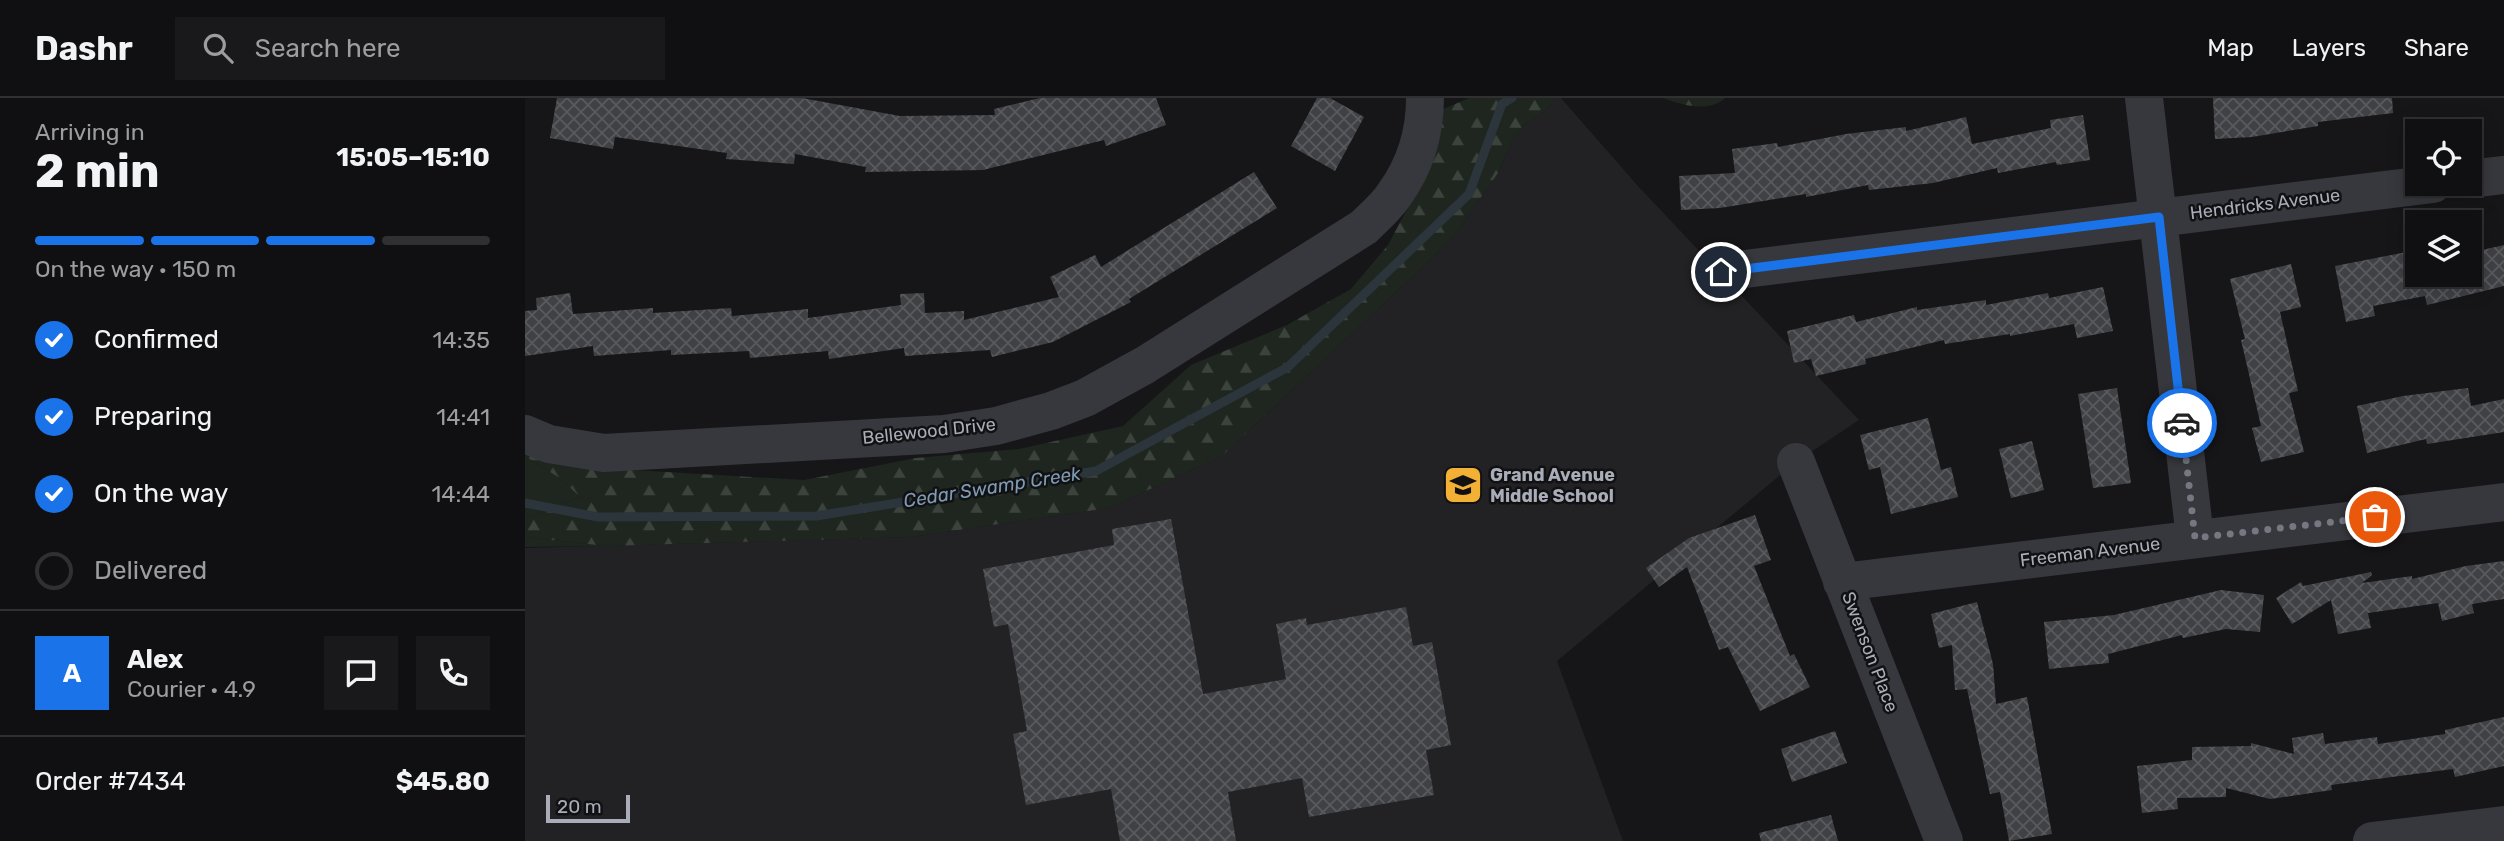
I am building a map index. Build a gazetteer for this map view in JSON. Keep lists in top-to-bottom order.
{
  "streets": {
    "street": [
      "Hendricks Avenue",
      "Bellewood Drive",
      "Freeman Avenue",
      "Swenson Place"
    ]
  },
  "crossings": [
    ["Freeman Avenue", "Swenson Place"]
  ],
  "water": ["Cedar Swamp Creek"],
  "places": {
    "school or university": ["Grand Avenue Middle School"]
  },
  "scale_bar": "20 m",
  "page": {
    "header": "Dashr",
    "search": "Search here",
    "nav": ["Map", "Layers", "Share"],
    "heading": ["2 min", "Arriving in", "15:05–15:10"],
    "panel": [
      "Alex",
      "Courier · 4.9",
      "Order #7434",
      "$45.80"
    ],
    "bar": "On the way · 150 m",
    "list": [
      ["Confirmed", "14:35"],
      ["Preparing", "14:41"],
      ["On the way", "14:44"],
      "Delivered"
    ],
    "round": "A",
    "scale": "20 m"
  }
}
